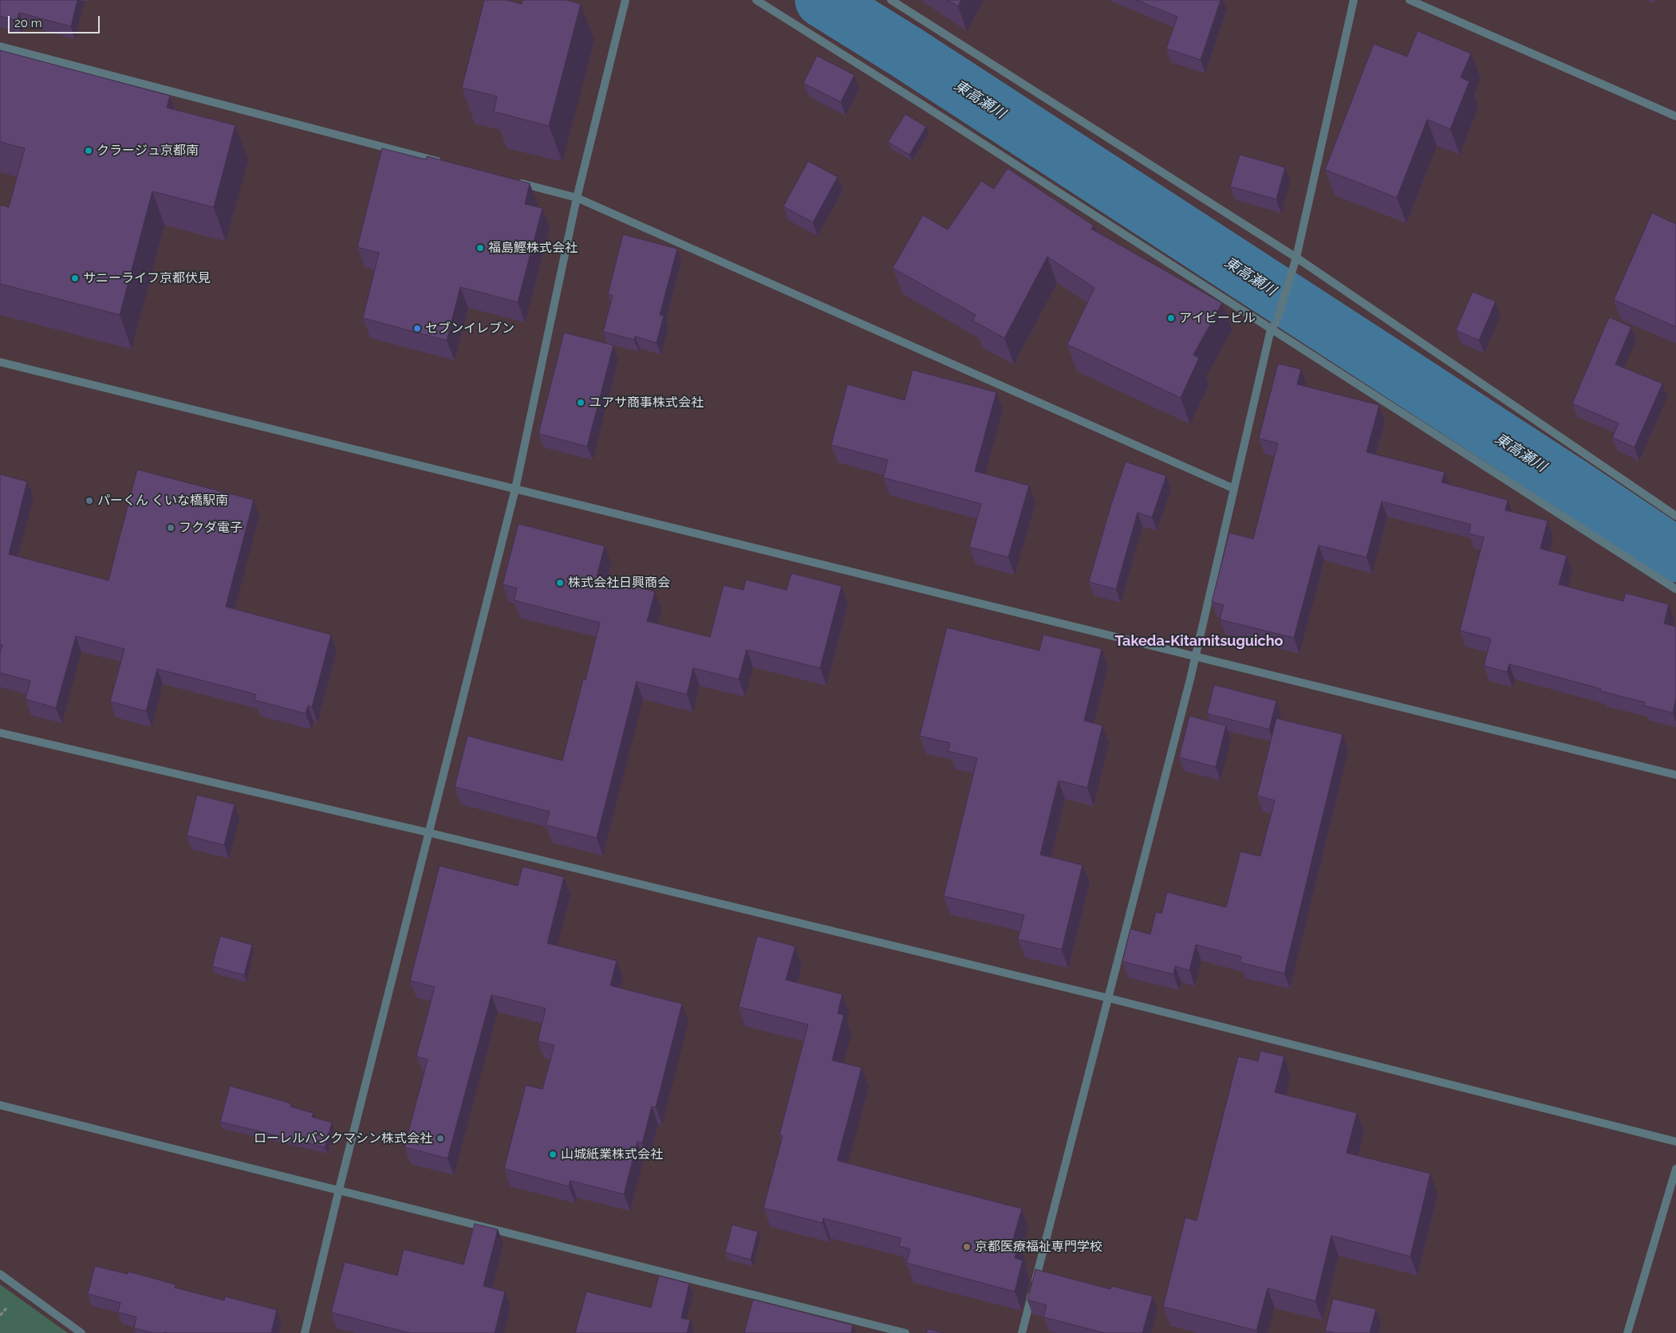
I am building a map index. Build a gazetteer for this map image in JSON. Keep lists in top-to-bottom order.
{
  "districts": ["Takeda-Kitamitsuguicho"],
  "water": ["東高瀬川"],
  "places": [
    "クラージュ京都南",
    "福島鰹株式会社",
    "サニーライフ京都伏見",
    "アイビービル",
    "セブンイレブン",
    "ユアサ商事株式会社",
    "パーくん くいな橋駅南",
    "フクダ電子",
    "株式会社日興商会",
    "ローレルバンクマシン株式会社",
    "山城紙業株式会社",
    "京都医療福祉専門学校"
  ],
  "scale_bar": "20 m"
}
